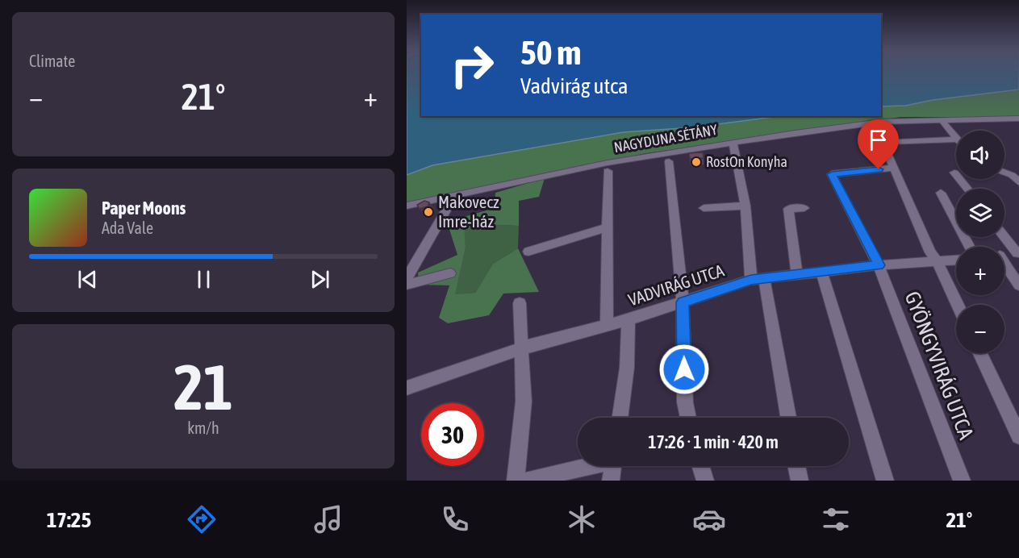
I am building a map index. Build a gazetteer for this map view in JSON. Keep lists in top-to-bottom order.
{
  "streets": {
    "street": ["NAGYDUNA SÉTÁNY", "VADVIRÁG UTCA", "GYÖNGYVIRÁG UTCA"]
  },
  "crossings": [
    ["VADVIRÁG UTCA", "GYÖNGYVIRÁG UTCA"]
  ],
  "places": ["RostOn Konyha", "Makovecz Imre-ház"],
  "page": {
    "tile": [
      "Climate",
      ["21", "km/h"]
    ],
    "turn": ["50 m", "Vadvirág utca"],
    "heat": ["−", "21°", "+"],
    "map_buttons": ["+", "−"],
    "song": ["Paper Moons", "Ada Vale"],
    "limit": "30",
    "trip": "17:26 · 1 min · 420 m",
    "tabs": ["17:25", "21°"]
  }
}
